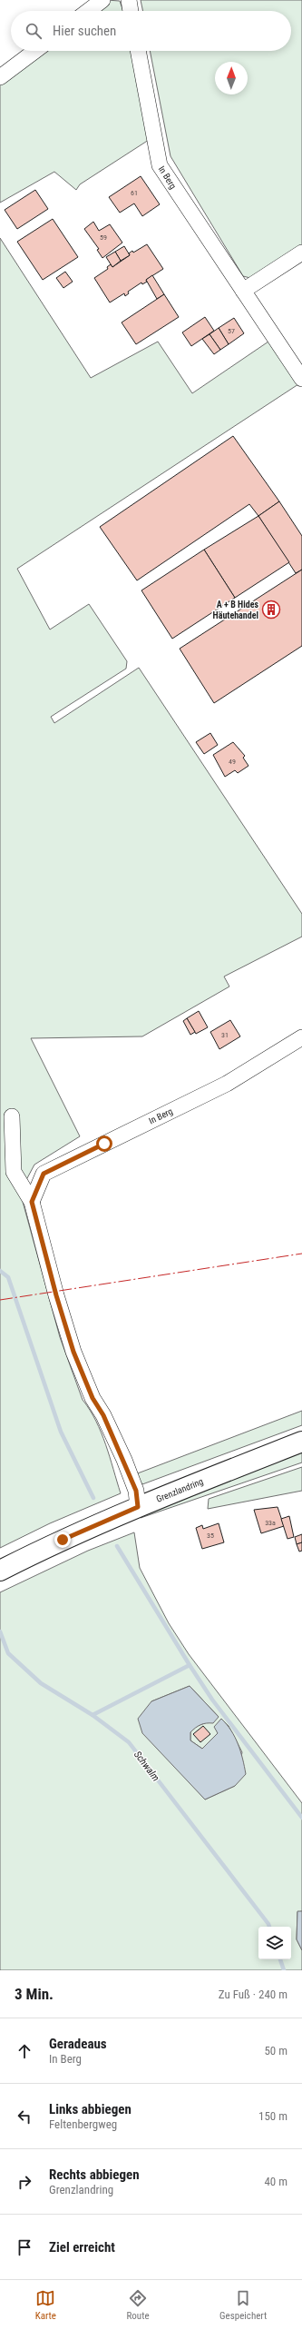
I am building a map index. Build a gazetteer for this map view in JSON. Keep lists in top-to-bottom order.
{
  "streets": {
    "main road": ["Grenzlandring"],
    "street": ["In Berg"]
  },
  "water": ["Schwalm"],
  "places": {
    "building": ["A + B Hides Häutehandel"]
  },
  "house_numbers": [
    "61",
    "59",
    "57",
    "49",
    "31",
    "33a",
    "35"
  ],
  "north": "top",
  "page": {
    "search": "Hier suchen",
    "heading": ["3 Min.", "Zu Fuß · 240 m"],
    "list": [
      ["Geradeaus", "In Berg", "50 m"],
      ["Links abbiegen", "Feltenbergweg", "150 m"],
      ["Rechts abbiegen", "Grenzlandring", "40 m"],
      "Ziel erreicht"
    ],
    "nav": ["Karte", "Route", "Gespeichert"]
  }
}
